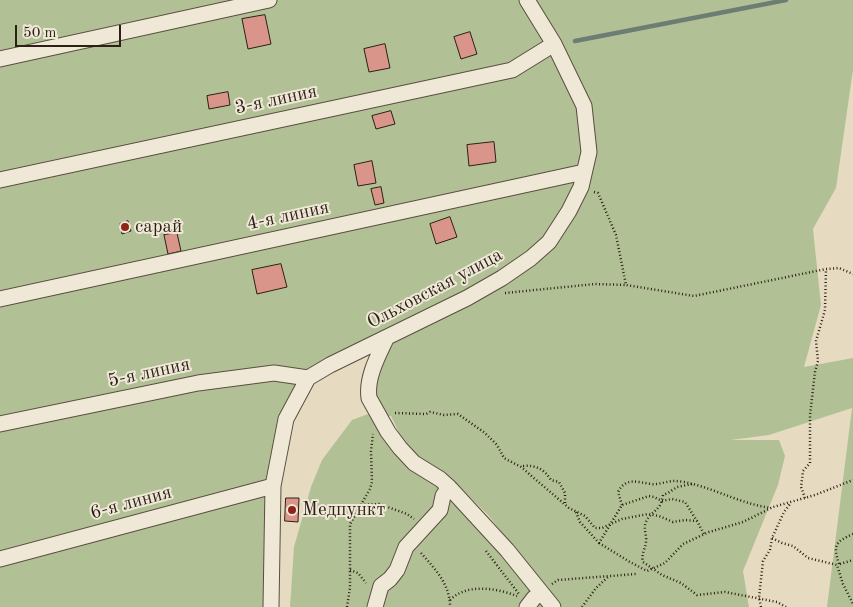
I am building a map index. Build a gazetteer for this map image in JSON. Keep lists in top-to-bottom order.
{
  "streets": {
    "street": [
      "3-я линия",
      "4-я линия",
      "Ольховская улица",
      "5-я линия",
      "6-я линия"
    ]
  },
  "crossings": [
    ["3-я линия", "Ольховская улица"],
    ["4-я линия", "Ольховская улица"],
    ["Ольховская улица", "5-я линия"]
  ],
  "places": ["сарай", "Медпункт"],
  "scale_bar": "50 m"
}
